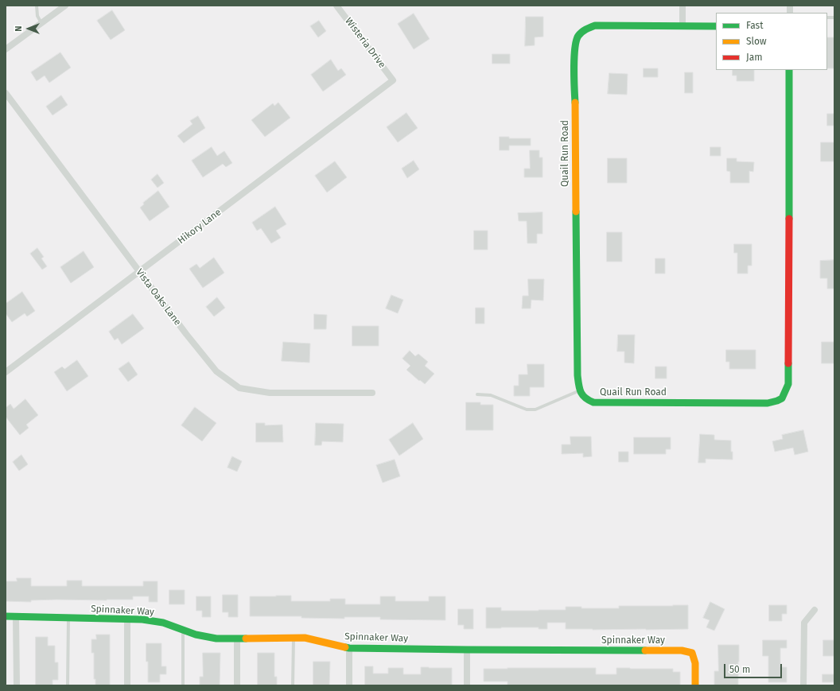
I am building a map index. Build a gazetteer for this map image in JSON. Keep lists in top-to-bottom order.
{
  "streets": {
    "street": [
      "Wisteria Drive",
      "Quail Run Road",
      "Hikory Lane",
      "Vista Oaks Lane",
      "Spinnaker Way"
    ]
  },
  "crossings": [
    ["Wisteria Drive", "Hikory Lane"],
    ["Hikory Lane", "Vista Oaks Lane"]
  ],
  "legend": ["Fast", "Slow", "Jam"],
  "scale_bar": "50 m",
  "north": "left"
}
